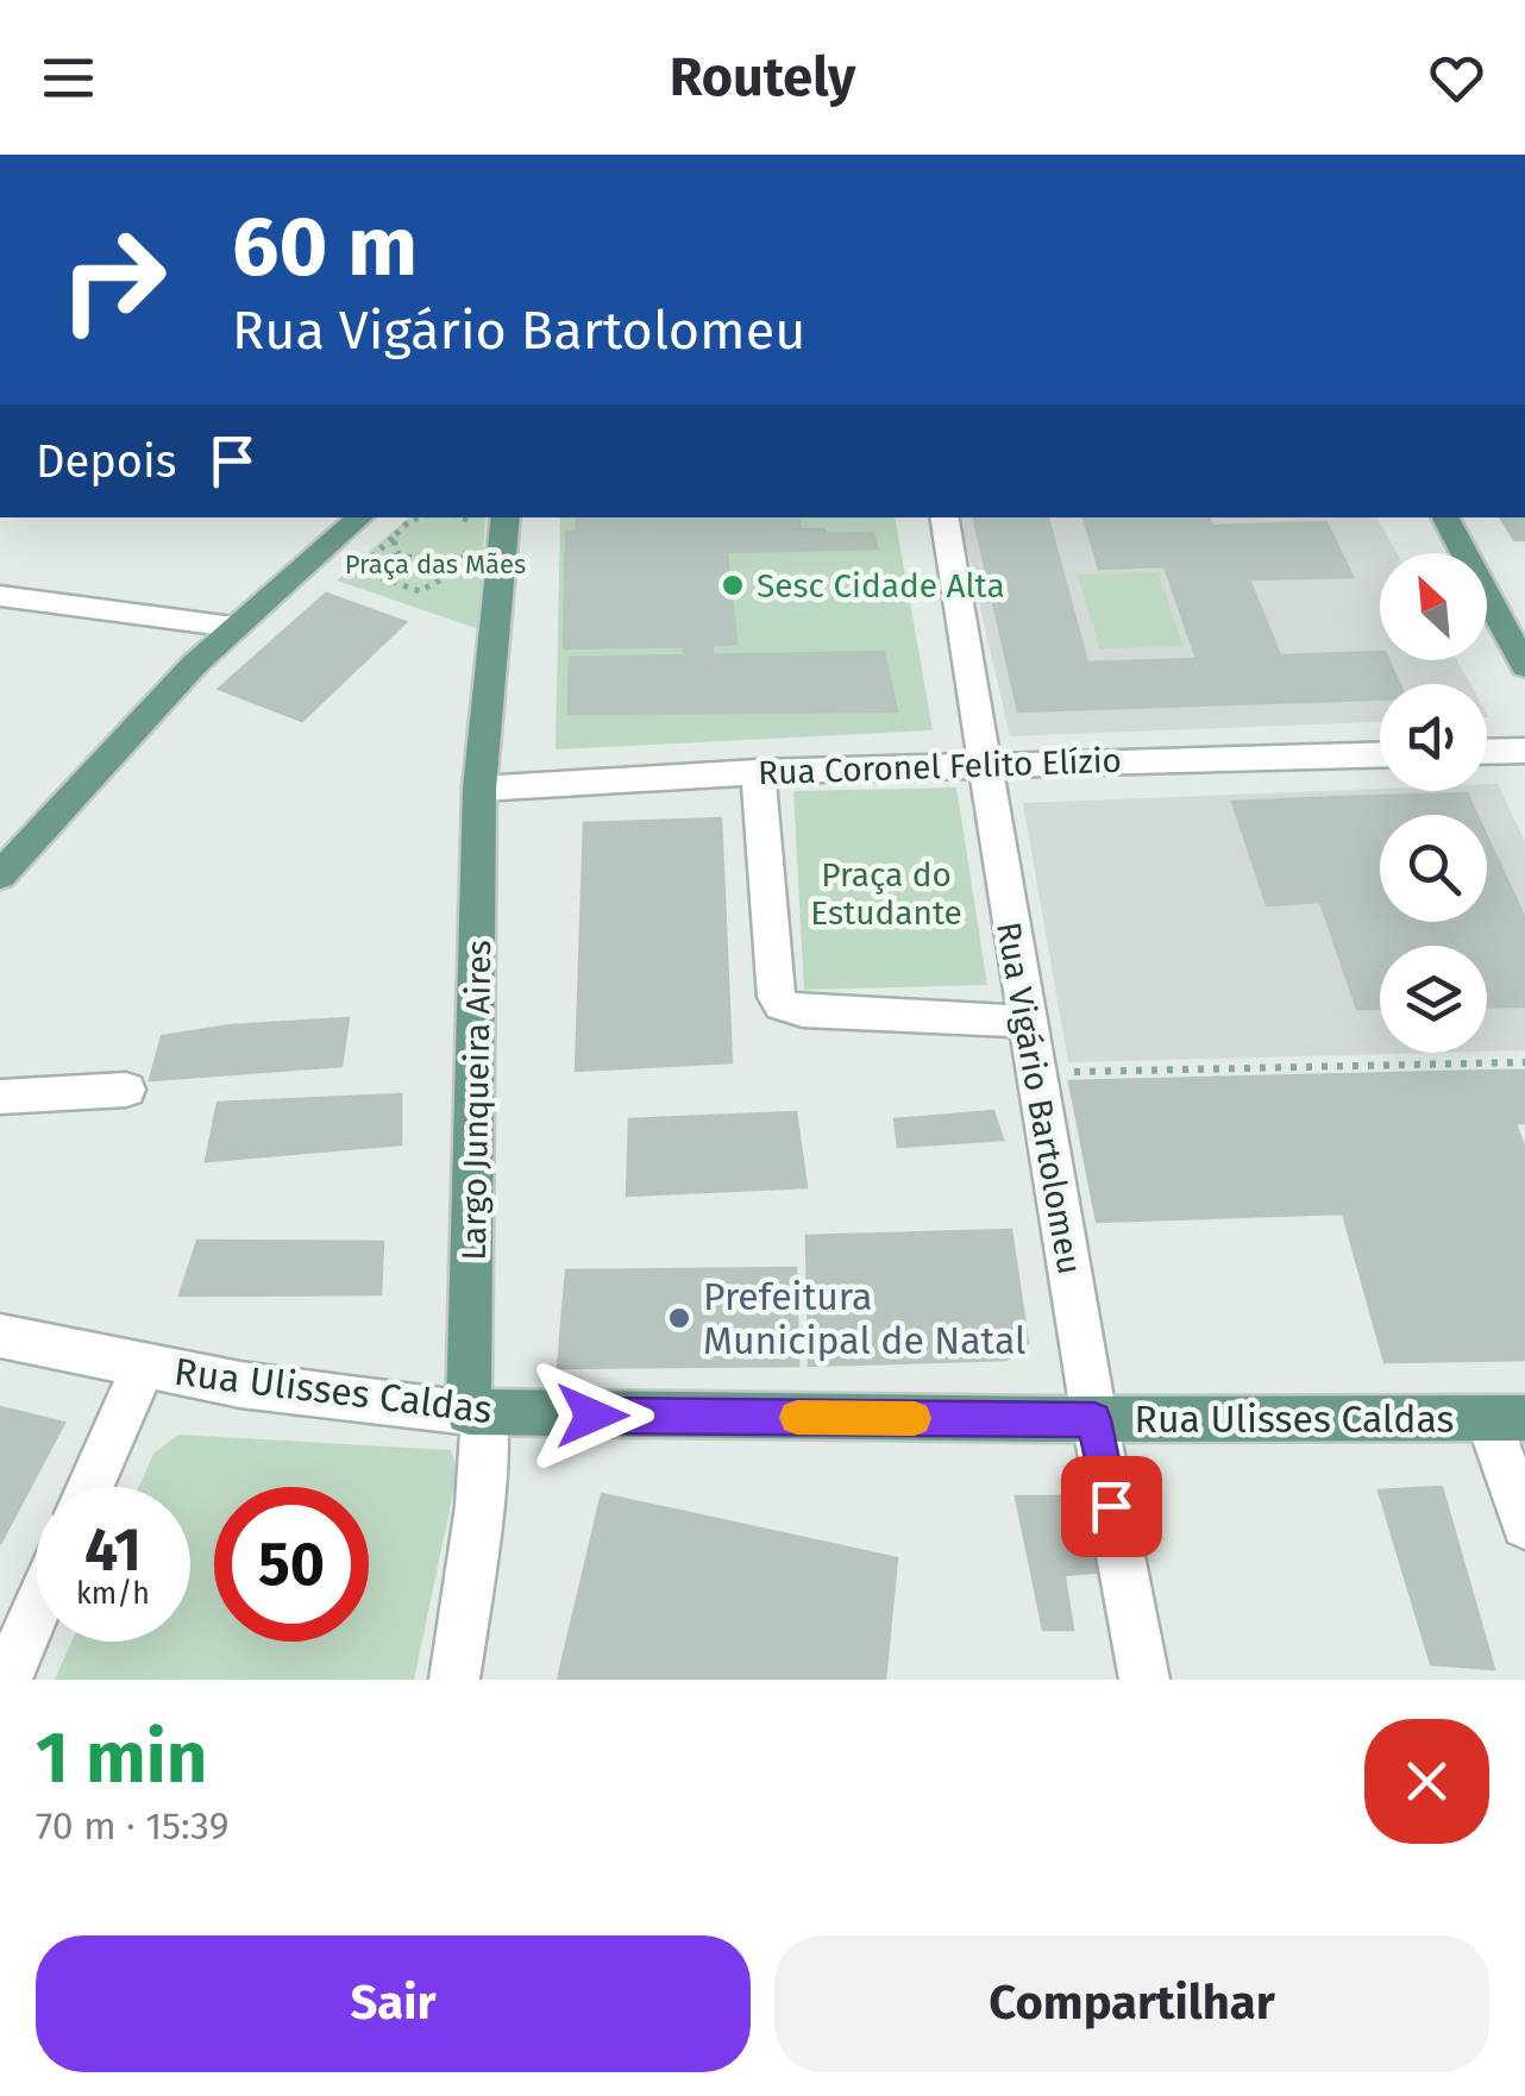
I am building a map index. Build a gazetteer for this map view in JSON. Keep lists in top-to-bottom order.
{
  "streets": {
    "main road": ["Largo Junqueira Aires", "Rua Ulisses Caldas"],
    "street": ["Rua Coronel Felito Elízio", "Rua Vigário Bartolomeu"]
  },
  "crossings": [
    ["Rua Coronel Felito Elízio", "Rua Vigário Bartolomeu"],
    ["Rua Coronel Felito Elízio", "Largo Junqueira Aires"],
    ["Rua Vigário Bartolomeu", "Rua Ulisses Caldas"],
    ["Largo Junqueira Aires", "Rua Ulisses Caldas"]
  ],
  "parks": ["Praça das Mães", "Praça do Estudante"],
  "places": ["Sesc Cidade Alta", "Prefeitura Municipal de Natal"],
  "north": "top left",
  "page": {
    "header": "Routely",
    "turn": ["60 m", "Rua Vigário Bartolomeu"],
    "then": "Depois",
    "speed": "41 km/h",
    "limit": "50",
    "heading": ["1 min", "70 m · 15:39"],
    "buttons": ["Sair", "Compartilhar"]
  }
}
